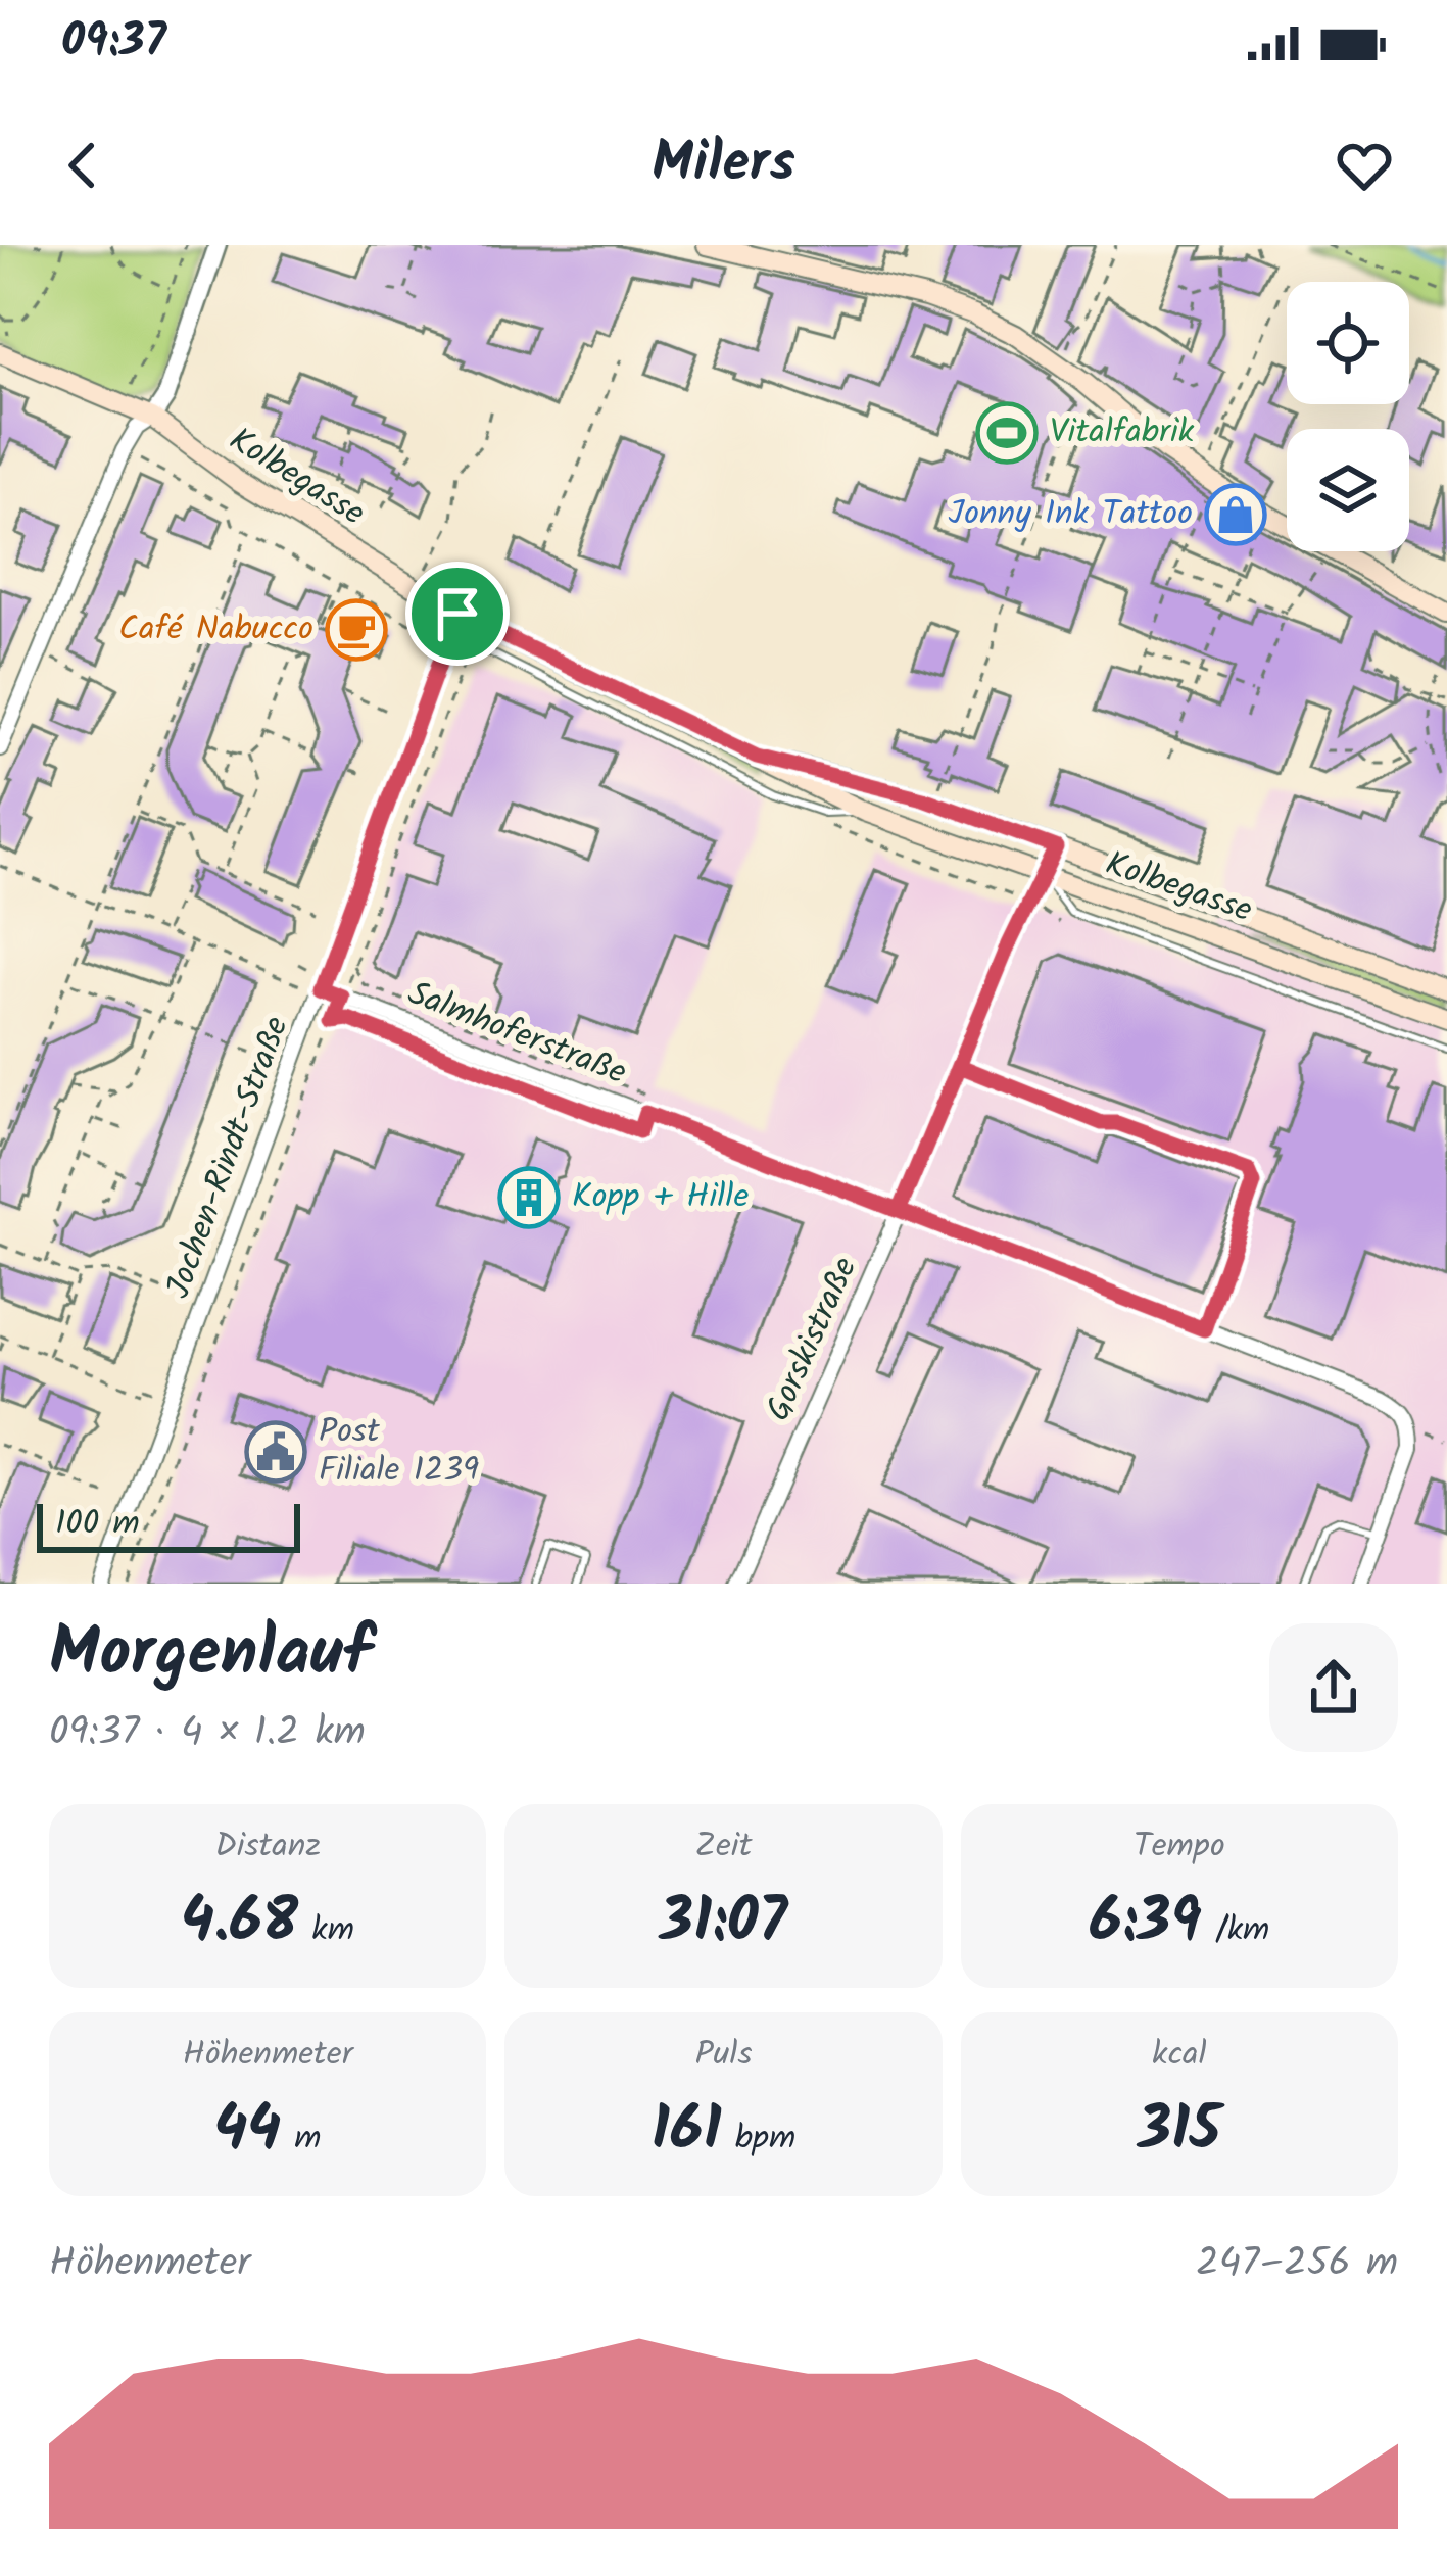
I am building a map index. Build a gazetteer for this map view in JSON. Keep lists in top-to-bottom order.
{
  "streets": {
    "main road": ["Kolbegasse"],
    "street": ["Salmhoferstraße", "Jochen-Rindt-Straße", "Gorskistraße"]
  },
  "crossings": [
    ["Kolbegasse", "Jochen-Rindt-Straße"],
    ["Kolbegasse", "Gorskistraße"],
    ["Salmhoferstraße", "Jochen-Rindt-Straße"],
    ["Salmhoferstraße", "Gorskistraße"]
  ],
  "places": {
    "sports": ["Vitalfabrik"],
    "shop": ["Jonny Ink Tattoo"],
    "cafe": ["Café Nabucco"],
    "building": ["Kopp + Hille"],
    "public building": ["Post Filiale 1239"]
  },
  "scale_bar": "100 m",
  "page": {
    "status": "09:37",
    "header": "Milers",
    "scale": "100 m",
    "heading": ["Morgenlauf", "09:37 · 4 × 1.2 km"],
    "stats": [
      ["Distanz", "4.68 km"],
      ["Zeit", "31:07"],
      ["Tempo", "6:39 /km"],
      ["Höhenmeter", "44 m"],
      ["Puls", "161 bpm"],
      ["kcal", "315"]
    ],
    "chart": ["Höhenmeter", "247–256 m"]
  }
}
